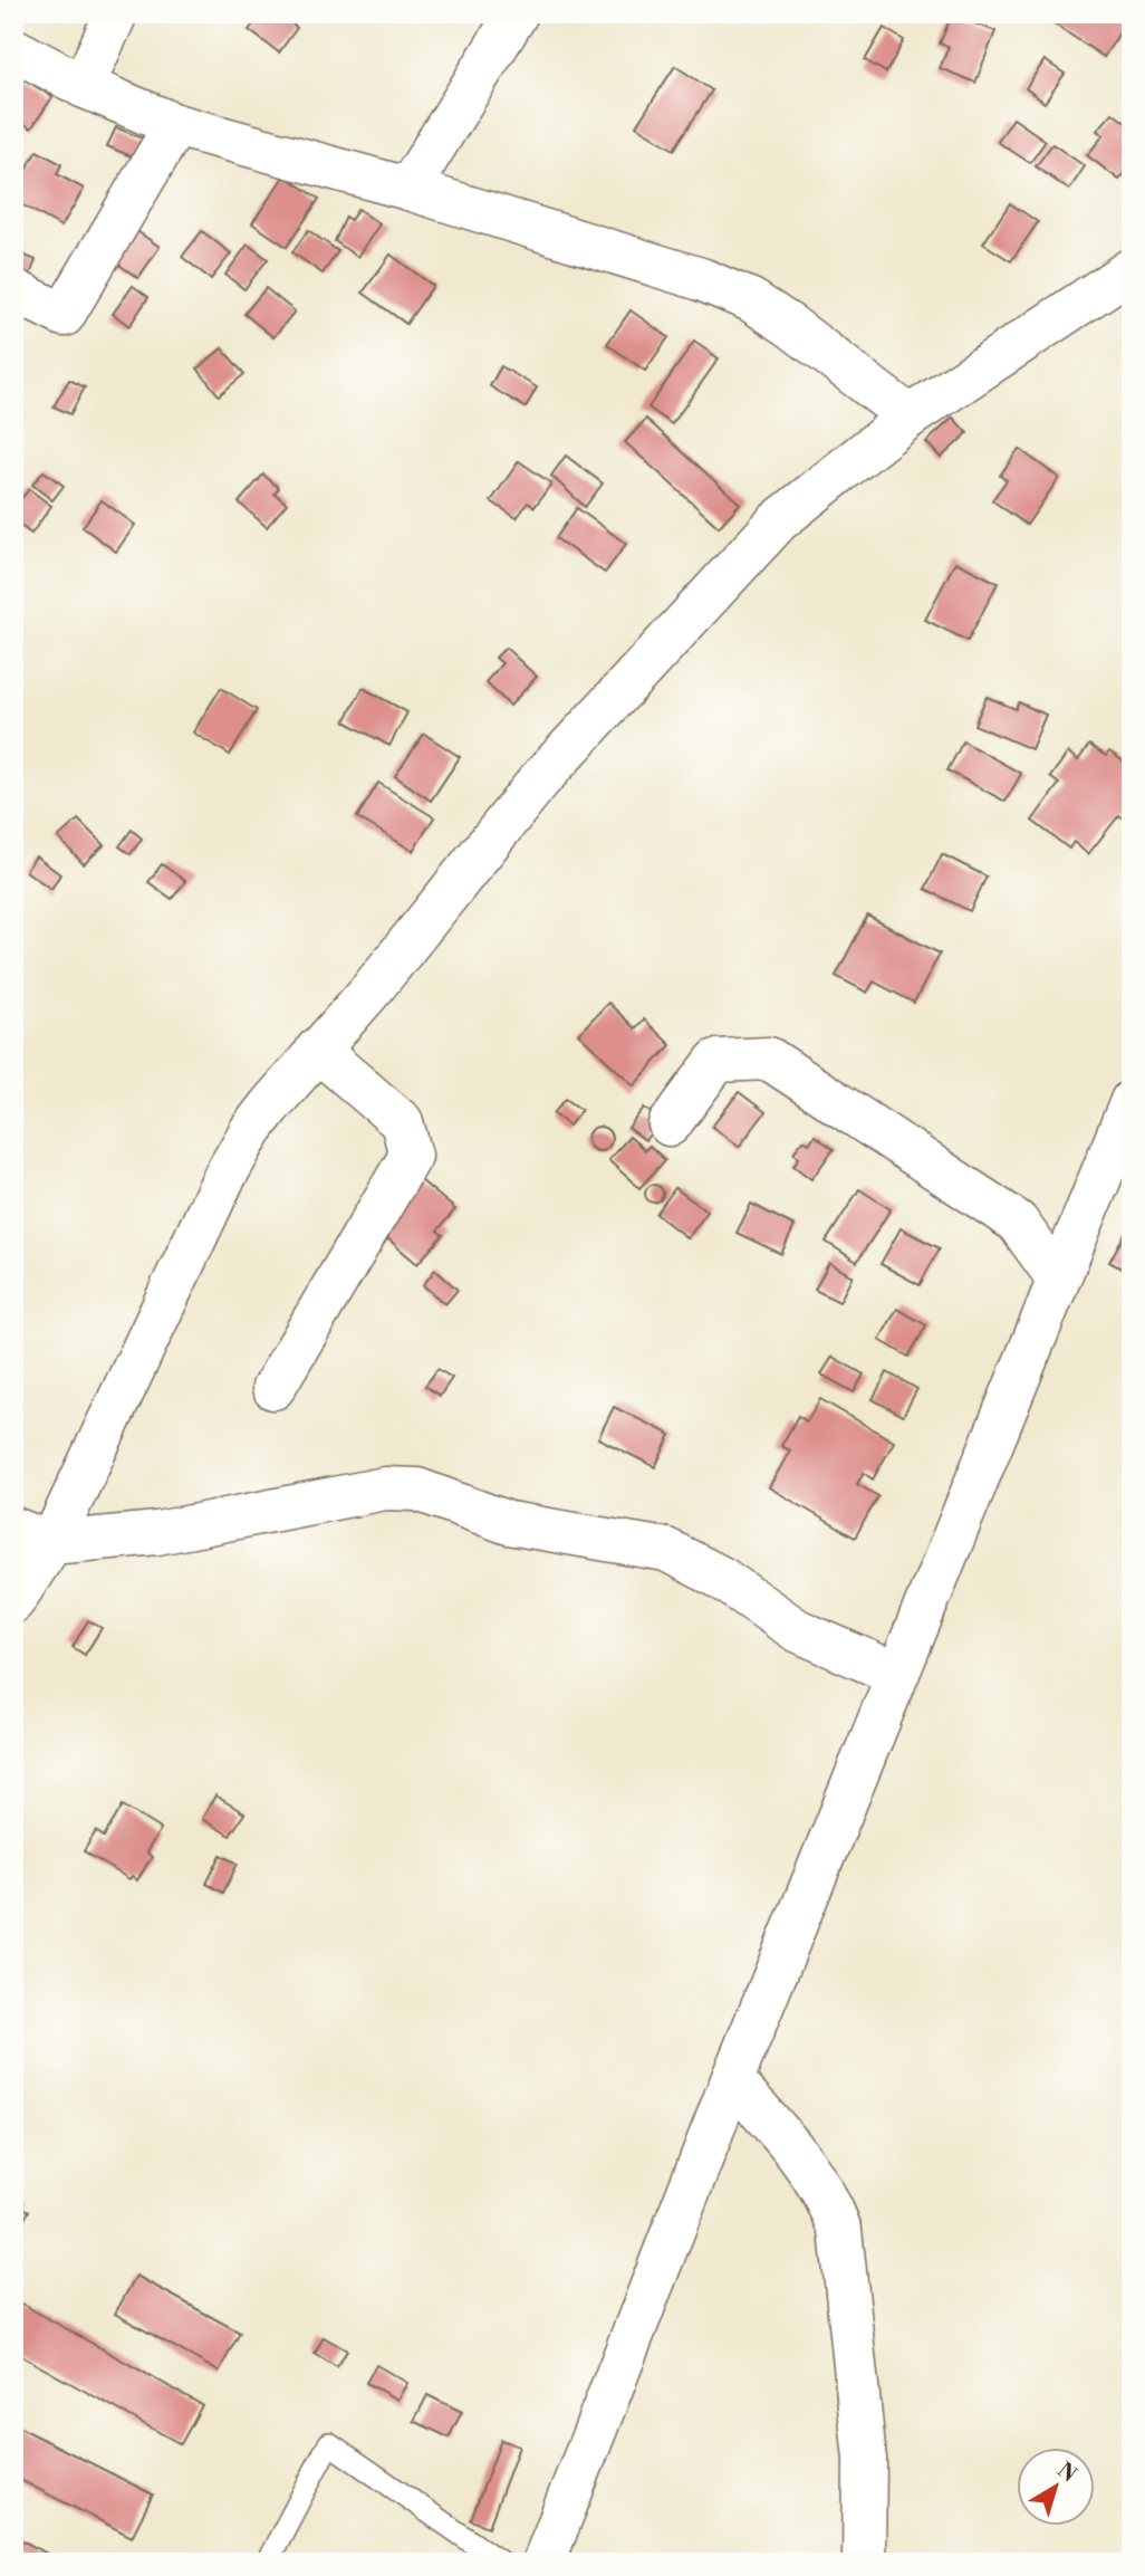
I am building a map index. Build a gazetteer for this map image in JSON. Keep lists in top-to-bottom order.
{
  "north": "top right"
}
